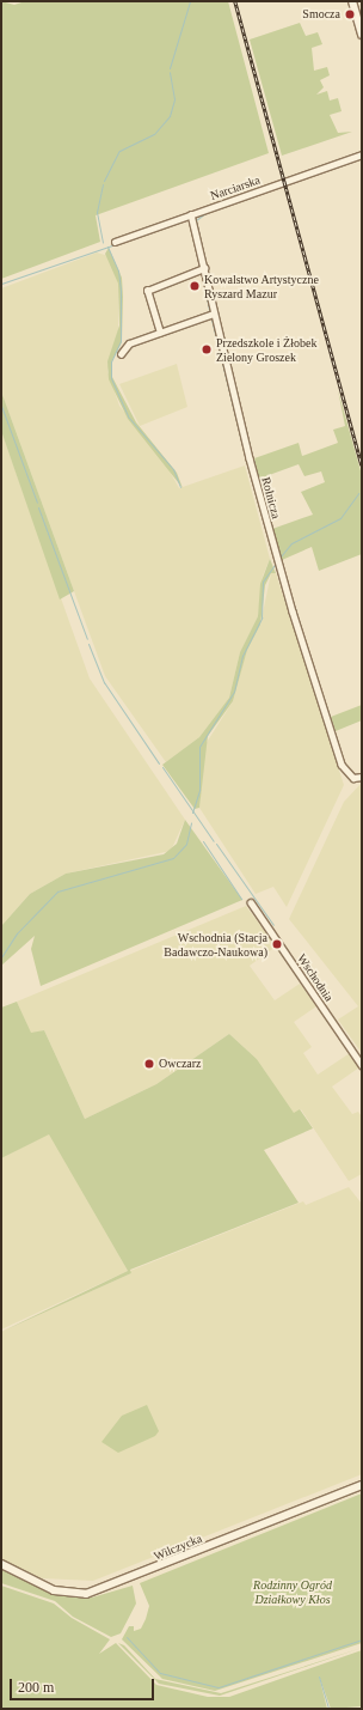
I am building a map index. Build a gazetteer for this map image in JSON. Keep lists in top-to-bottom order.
{
  "streets": {
    "street": [
      "Narciarska",
      "Rolnicza",
      "Wschodnia",
      "Wilczycka"
    ]
  },
  "crossings": [
    ["Narciarska", "Rolnicza"]
  ],
  "parks": ["Rodzinny Ogród Działkowy Kłos"],
  "places": [
    "Smocza",
    "Kowalstwo Artystyczne Ryszard Mazur",
    "Przedszkole i Żłobek Zielony Groszek",
    "Wschodnia (Stacja Badawczo-Naukowa)",
    "Owczarz"
  ],
  "scale_bar": "200 m"
}
